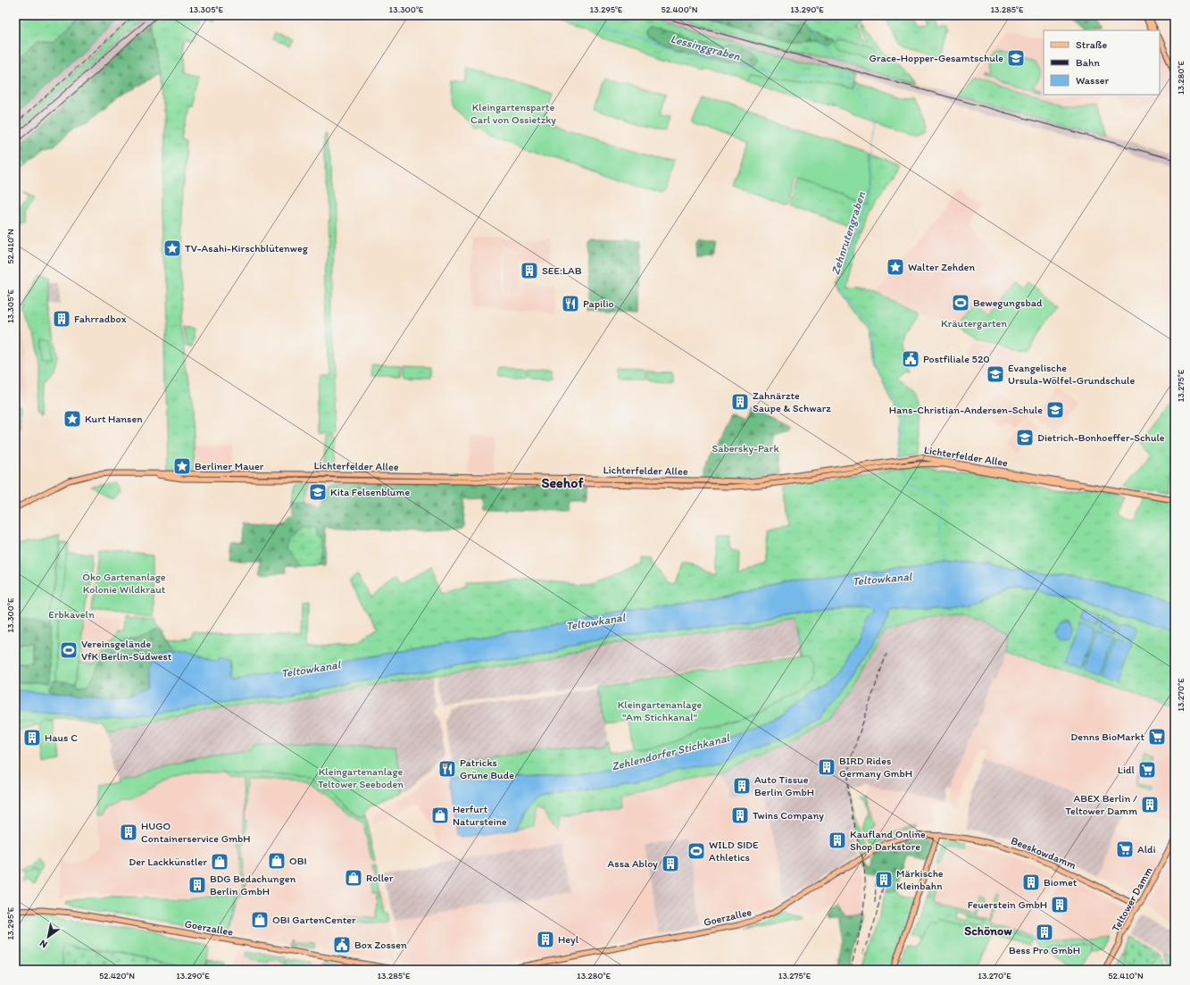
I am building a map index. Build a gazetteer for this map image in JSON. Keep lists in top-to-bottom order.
{
  "streets": {
    "main road": [
      "Lichterfelder Allee",
      "Beeskowdamm",
      "Teltower Damm",
      "Goerzallee"
    ]
  },
  "crossings": [
    ["Beeskowdamm", "Teltower Damm"],
    ["Beeskowdamm", "Goerzallee"]
  ],
  "districts": ["Seehof", "Schönow"],
  "water": [
    "Lessinggraben",
    "Zehnrutengraben",
    "Teltowkanal",
    "Zehlendorfer Stichkanal"
  ],
  "parks": [
    "Kleingartensparte Carl von Ossietzky",
    "Kräutergarten",
    "Sabersky-Park",
    "Öko Gartenanlage Kolonie Wildkraut",
    "Erbkaveln",
    "Kleingartenanlage \"Am Stichkanal\"",
    "Kleingartenanlage Teltower Seeboden"
  ],
  "places": {
    "school or university": [
      "Grace-Hopper-Gesamtschule",
      "Evangelische Ursula-Wölfel-Grundschule",
      "Hans-Christian-Andersen-Schule",
      "Dietrich-Bonhoeffer-Schule",
      "Kita Felsenblume"
    ],
    "place": [
      "TV-Asahi-Kirschblütenweg",
      "Walter Zehden",
      "Kurt Hansen",
      "Berliner Mauer"
    ],
    "building": [
      "SEE:LAB",
      "Fahrradbox",
      "Zahnärzte Saupe & Schwarz",
      "Haus C",
      "BIRD Rides Germany GmbH",
      "Auto Tissue Berlin GmbH",
      "ABEX Berlin / Teltower Damm",
      "Twins Company",
      "HUGO Containerservice GmbH",
      "Kaufland Online Shop Darkstore",
      "Assa Abloy",
      "Märkische Kleinbahn",
      "Biomet",
      "BDG Bedachungen Berlin GmbH",
      "Feuerstein GmbH",
      "Bess Pro GmbH",
      "Heyl"
    ],
    "sports": ["Bewegungsbad", "Vereinsgelände VfK Berlin-Südwest", "WILD SIDE Athletics"],
    "restaurant": ["Papilio", "Patricks Grüne Bude"],
    "public building": ["Postfiliale 520", "Box Zossen"],
    "supermarket": ["Denns BioMarkt", "Lidl", "Aldi"],
    "shop": [
      "Herfurt Natursteine",
      "OBI",
      "Der Lackkünstler",
      "Roller",
      "OBI GartenCenter"
    ]
  },
  "legend": ["Straße", "Bahn", "Wasser"],
  "north": "bottom left",
  "coordinates": [
    "13.305°E",
    "13.300°E",
    "13.295°E",
    "52.400°N",
    "13.290°E",
    "13.285°E",
    "13.280°E",
    "52.410°N",
    "13.275°E",
    "13.270°E",
    "52.420°N"
  ]
}
